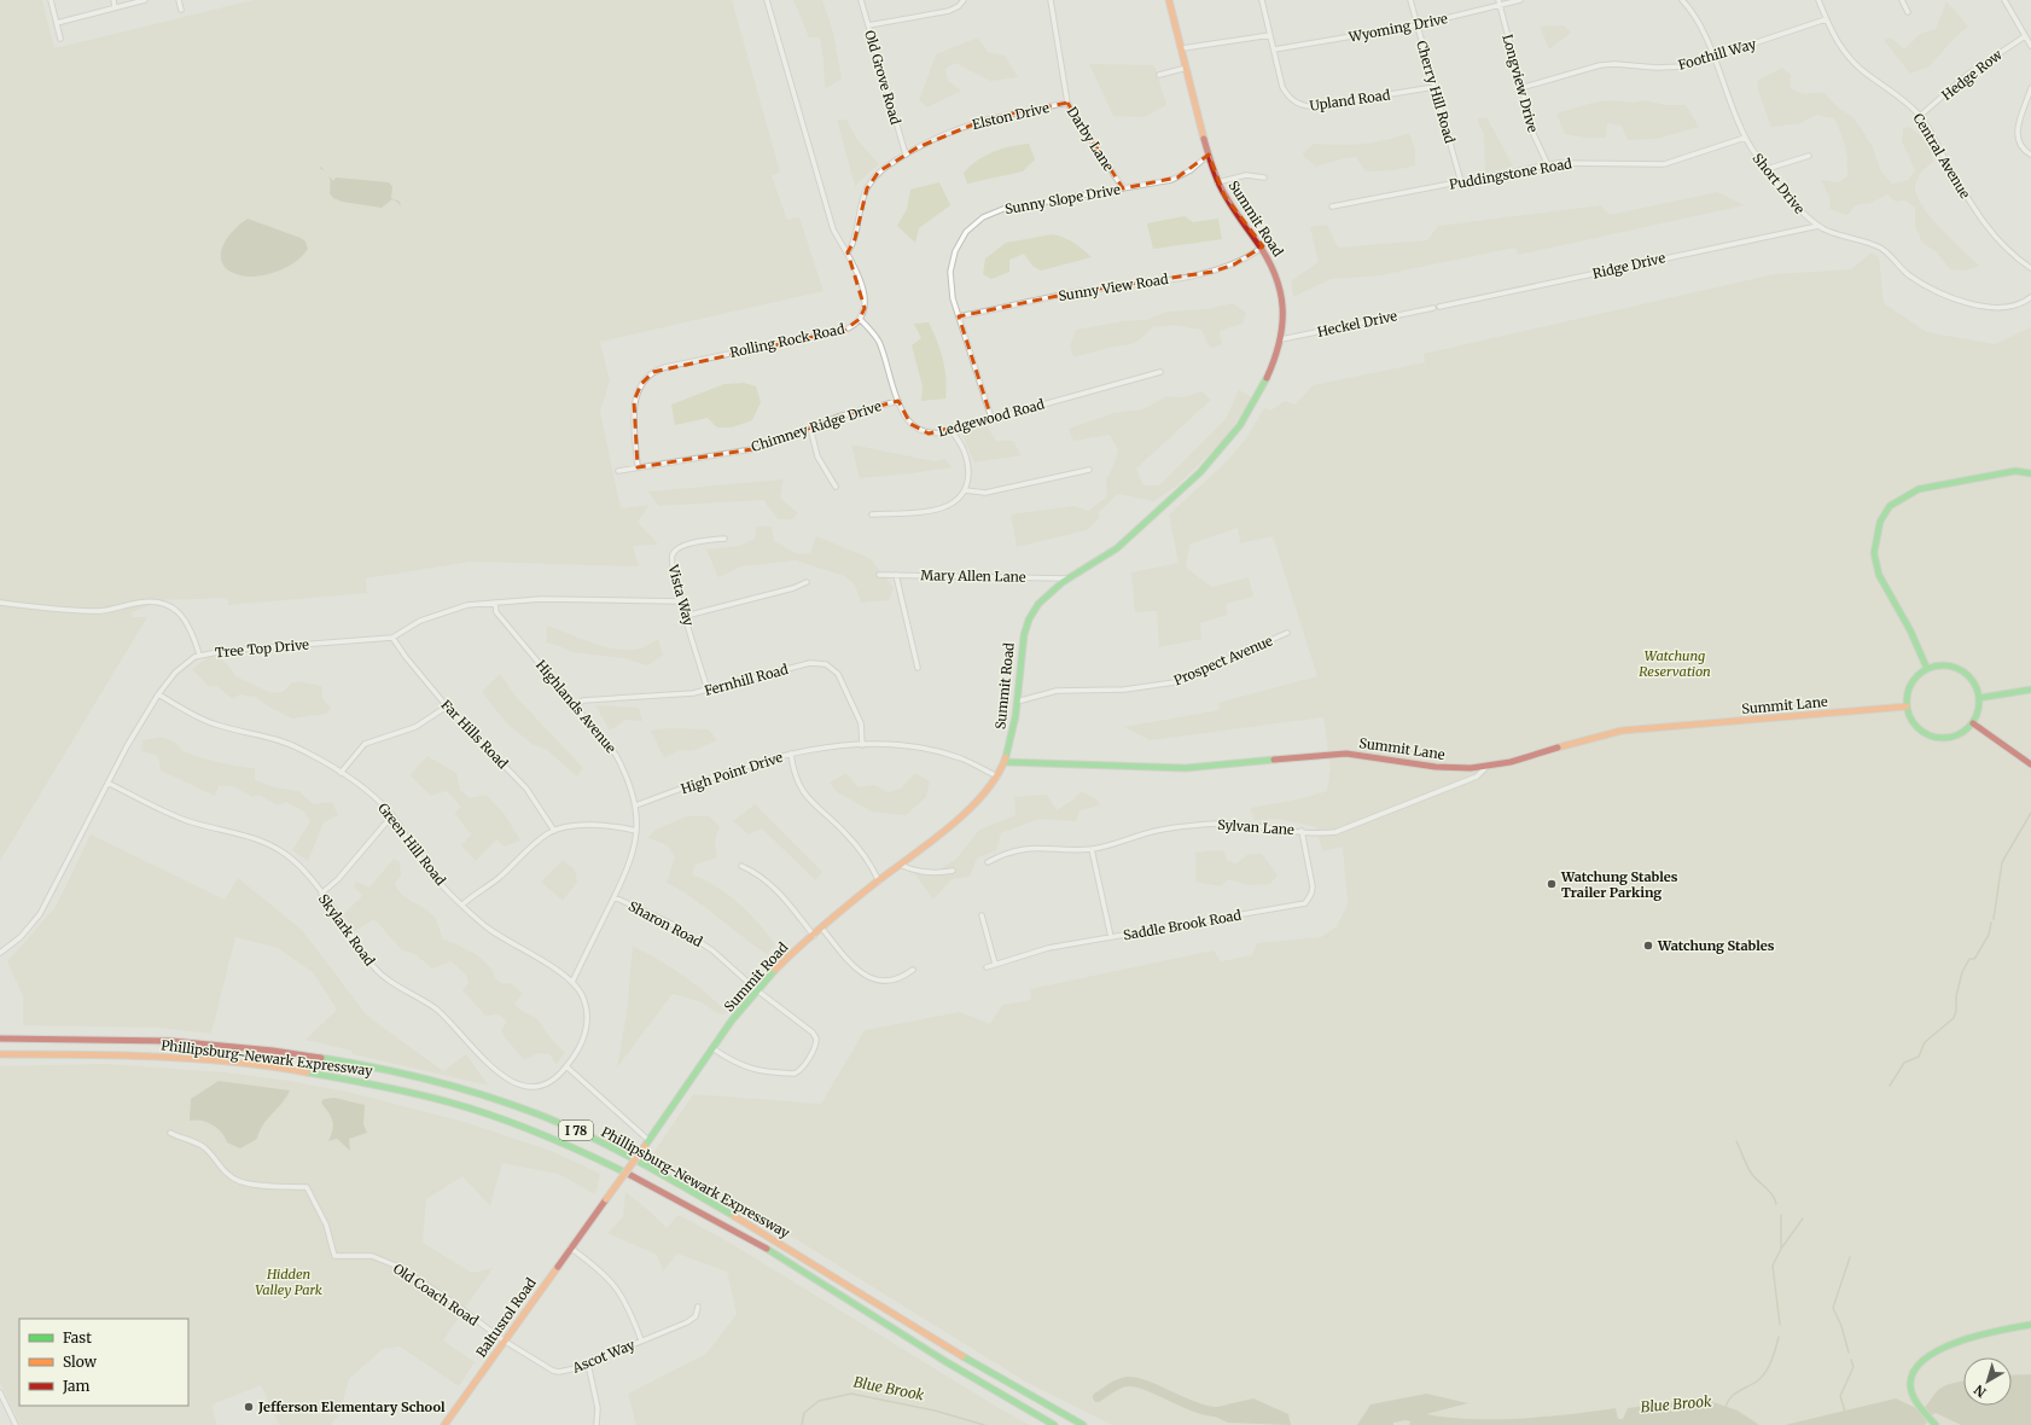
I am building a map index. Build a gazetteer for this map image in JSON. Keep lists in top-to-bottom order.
{
  "streets": {
    "main road": [
      "Summit Road",
      "Summit Lane",
      "Phillipsburg-Newark Expressway",
      "I 78",
      "Baltusrol Road"
    ],
    "street": [
      "Wyoming Drive",
      "Foothill Way",
      "Hedge Row",
      "Old Grove Road",
      "Longview Drive",
      "Cherry Hill Road",
      "Upland Road",
      "Elston Drive",
      "Darby Lane",
      "Central Avenue",
      "Puddingstone Road",
      "Short Drive",
      "Sunny Slope Drive",
      "Ridge Drive",
      "Sunny View Road",
      "Heckel Drive",
      "Rolling Rock Road",
      "Ledgewood Road",
      "Chimney Ridge Drive",
      "Mary Allen Lane",
      "Vista Way",
      "Tree Top Drive",
      "Prospect Avenue",
      "Fernhill Road",
      "Highlands Avenue",
      "Far Hills Road",
      "High Point Drive",
      "Sylvan Lane",
      "Green Hill Road",
      "Sharon Road",
      "Saddle Brook Road",
      "Skylark Road",
      "Old Coach Road",
      "Ascot Way"
    ]
  },
  "crossings": [
    ["Wyoming Drive", "Longview Drive"],
    ["Wyoming Drive", "Cherry Hill Road"],
    ["Wyoming Drive", "Upland Road"],
    ["Foothill Way", "Longview Drive"],
    ["Foothill Way", "Central Avenue"],
    ["Foothill Way", "Short Drive"],
    ["Hedge Row", "Central Avenue"],
    ["Old Grove Road", "Elston Drive"],
    ["Longview Drive", "Puddingstone Road"],
    ["Cherry Hill Road", "Upland Road"],
    ["Cherry Hill Road", "Puddingstone Road"],
    ["Elston Drive", "Darby Lane"],
    ["Elston Drive", "Rolling Rock Road"],
    ["Darby Lane", "Sunny Slope Drive"],
    ["Puddingstone Road", "Short Drive"],
    ["Short Drive", "Ridge Drive"],
    ["Sunny Slope Drive", "Summit Road"],
    ["Sunny Slope Drive", "Sunny View Road"],
    ["Sunny Slope Drive", "Ledgewood Road"],
    ["Summit Road", "Sunny View Road"],
    ["Summit Road", "Heckel Drive"],
    ["Summit Road", "Mary Allen Lane"],
    ["Summit Road", "Prospect Avenue"],
    ["Summit Road", "Summit Lane"],
    ["Summit Road", "High Point Drive"],
    ["Summit Road", "Sharon Road"],
    ["Summit Road", "Baltusrol Road"],
    ["Rolling Rock Road", "Ledgewood Road"],
    ["Rolling Rock Road", "Chimney Ridge Drive"],
    ["Ledgewood Road", "Chimney Ridge Drive"],
    ["Vista Way", "Tree Top Drive"],
    ["Vista Way", "Fernhill Road"],
    ["Tree Top Drive", "Highlands Avenue"],
    ["Tree Top Drive", "Far Hills Road"],
    ["Tree Top Drive", "Green Hill Road"],
    ["Tree Top Drive", "Skylark Road"],
    ["Fernhill Road", "Highlands Avenue"],
    ["Fernhill Road", "High Point Drive"],
    ["Summit Lane", "Sylvan Lane"],
    ["Highlands Avenue", "High Point Drive"],
    ["Highlands Avenue", "Green Hill Road"],
    ["Highlands Avenue", "Sharon Road"],
    ["Sylvan Lane", "Saddle Brook Road"],
    ["Green Hill Road", "Skylark Road"],
    ["Old Coach Road", "Baltusrol Road"],
    ["Old Coach Road", "Ascot Way"],
    ["Baltusrol Road", "Ascot Way"]
  ],
  "water": ["Blue Brook"],
  "parks": ["Watchung Reservation", "Hidden Valley Park"],
  "places": ["Watchung Stables Trailer Parking", "Watchung Stables", "Jefferson Elementary School"],
  "legend": ["Fast", "Slow", "Jam"],
  "north": "bottom left"
}
